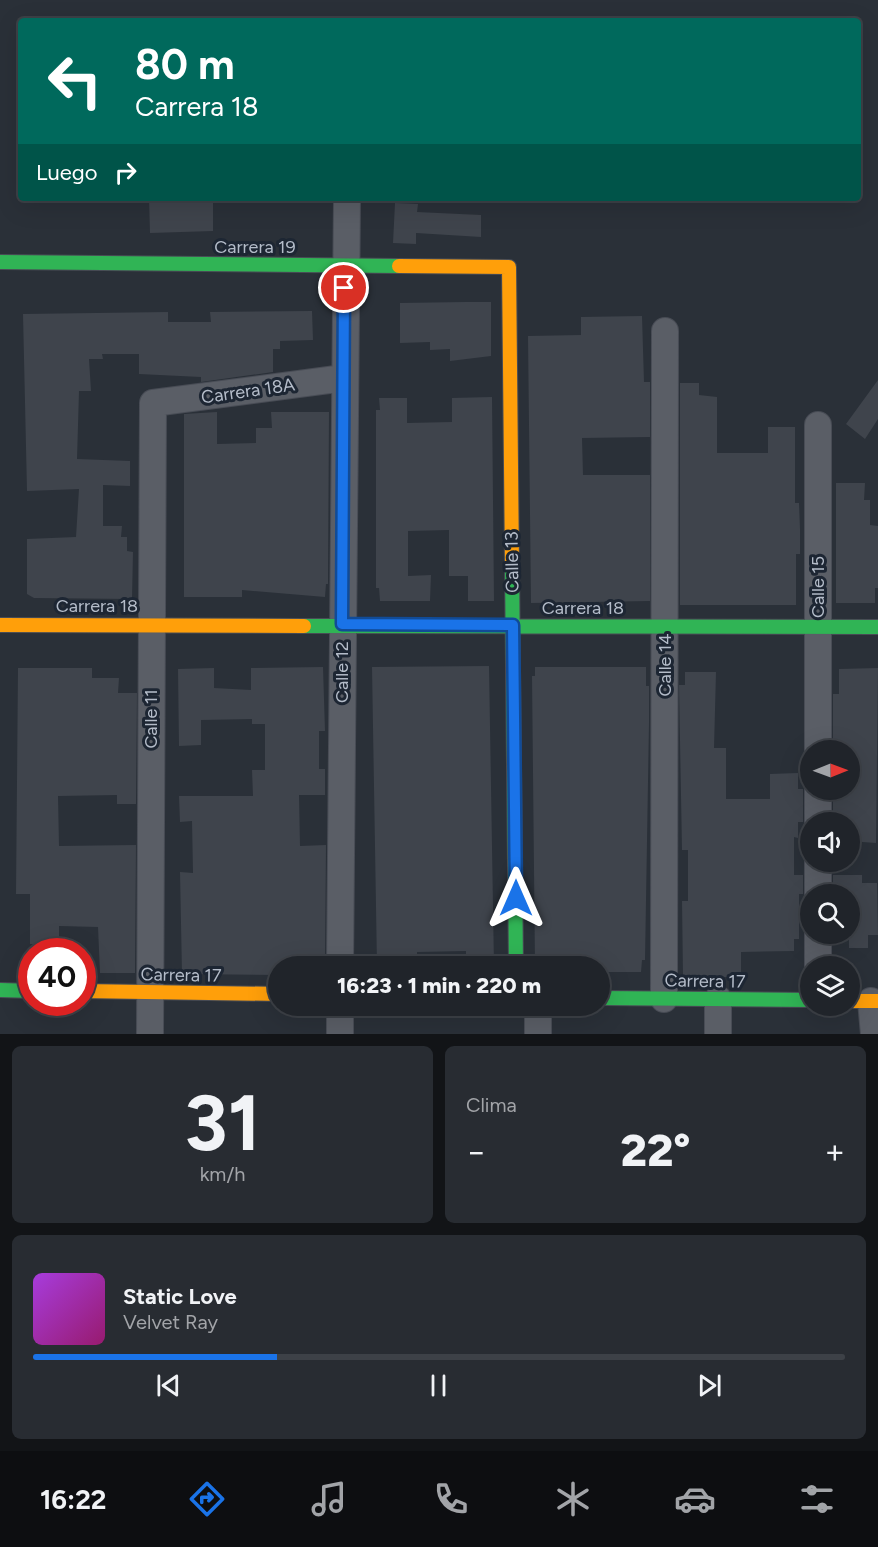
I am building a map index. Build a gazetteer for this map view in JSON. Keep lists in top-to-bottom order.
{
  "streets": {
    "street": [
      "Carrera 19",
      "Carrera 18A",
      "Calle 13",
      "Calle 15",
      "Carrera 18",
      "Calle 14",
      "Calle 12",
      "Calle 11",
      "Carrera 17"
    ]
  },
  "crossings": [
    ["Carrera 19", "Calle 13"],
    ["Carrera 19", "Calle 12"],
    ["Carrera 18A", "Calle 12"],
    ["Carrera 18A", "Calle 11"],
    ["Calle 13", "Carrera 18"],
    ["Calle 15", "Carrera 18"],
    ["Carrera 18", "Calle 14"],
    ["Carrera 18", "Calle 12"],
    ["Carrera 18", "Calle 11"],
    ["Calle 14", "Carrera 17"],
    ["Calle 11", "Carrera 17"]
  ],
  "north": "right",
  "page": {
    "turn": ["80 m", "Carrera 18"],
    "then": "Luego",
    "limit": "40",
    "trip": "16:23 · 1 min · 220 m",
    "tile": [
      ["31", "km/h"],
      "Clima"
    ],
    "heat": ["−", "22°", "+"],
    "song": ["Static Love", "Velvet Ray"],
    "tabs": "16:22"
  }
}
